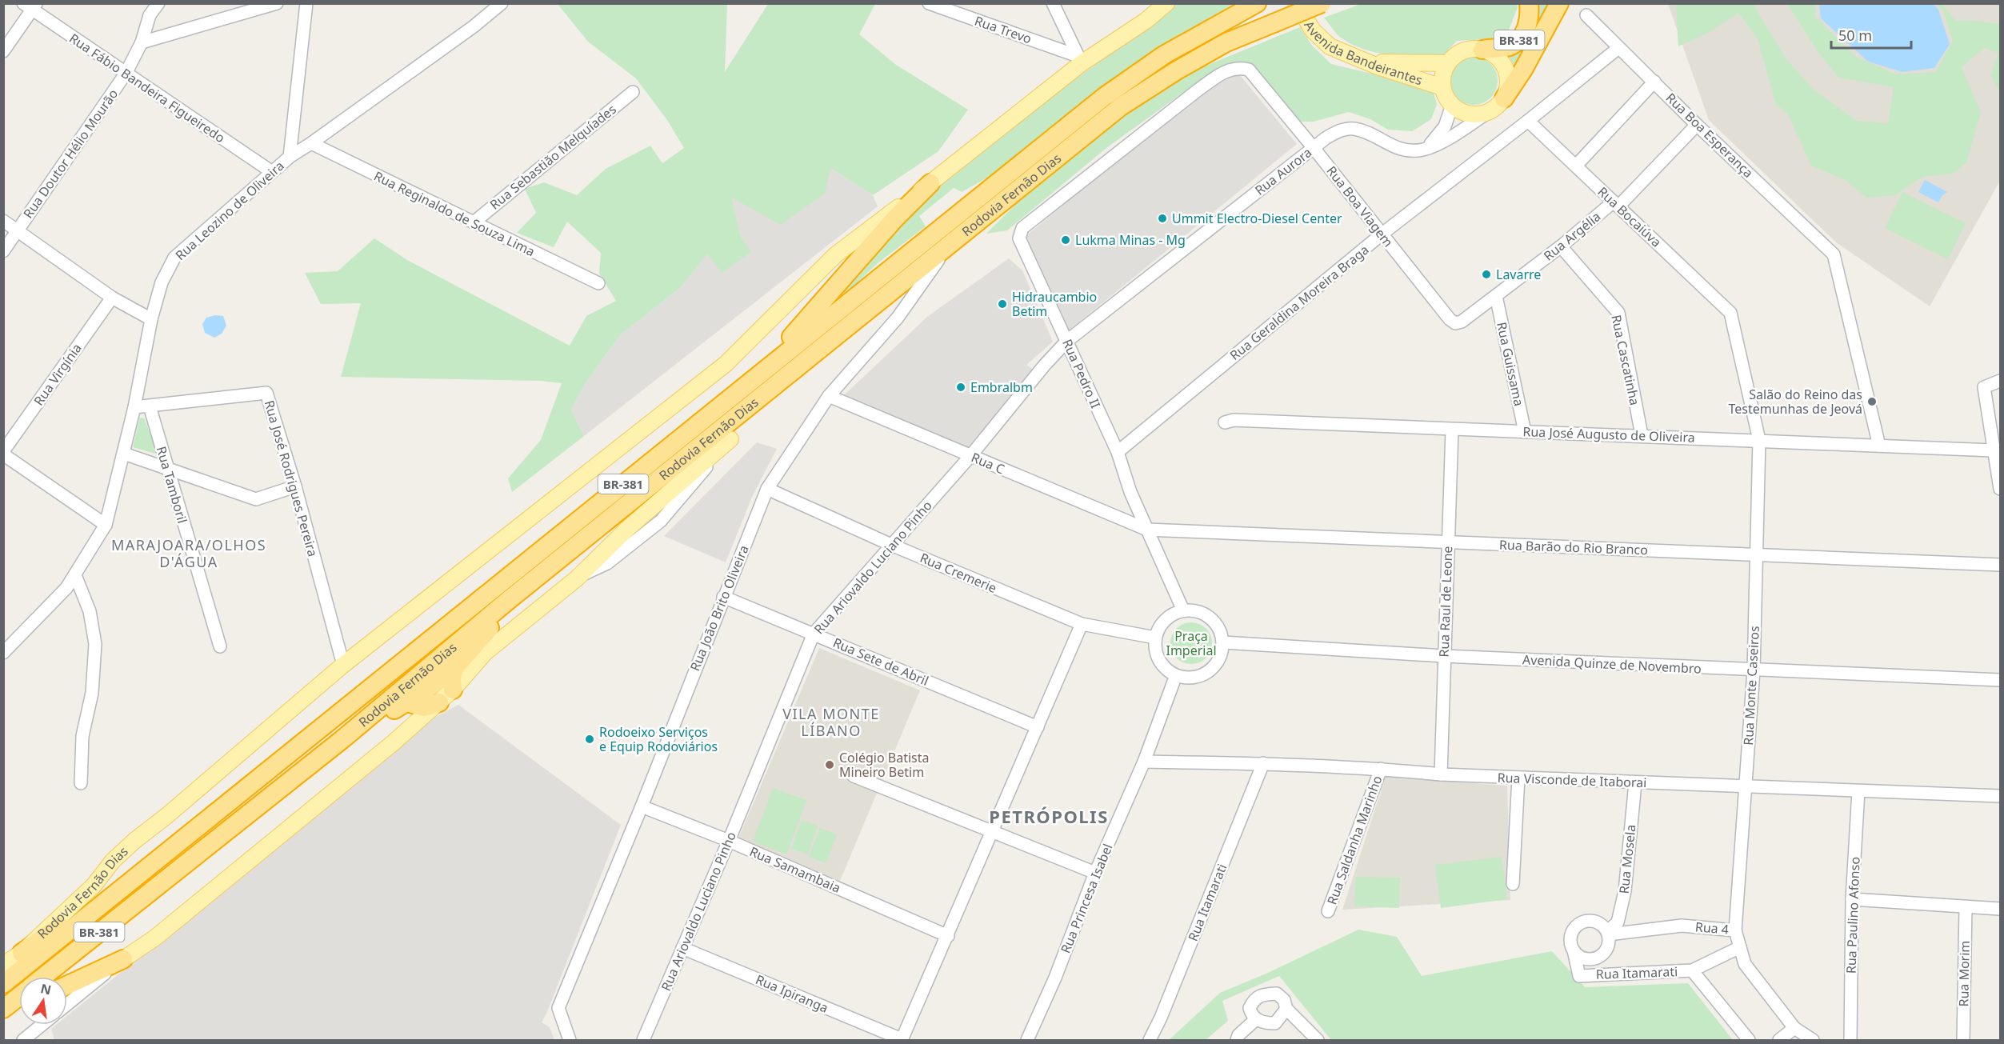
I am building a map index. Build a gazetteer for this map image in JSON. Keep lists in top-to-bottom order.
{
  "streets": {
    "highway": ["BR-381", "Rodovia Fernão Dias"],
    "main road": ["Avenida Bandeirantes"],
    "street": [
      "Rua Trevo",
      "Rua Fábio Bandeira Figueiredo",
      "Rua Boa Esperança",
      "Rua Doutor Hélio Mourão",
      "Rua Sebastião Melquíades",
      "Rua Aurora",
      "Rua Boa Viagem",
      "Rua Leozino de Oliveira",
      "Rua Reginaldo de Souza Lima",
      "Rua Bocaiúva",
      "Rua Argélia",
      "Rua Geraldina Moreira Braga",
      "Rua Cascatinha",
      "Rua Guissama",
      "Rua Pedro II",
      "Rua Virgínia",
      "Rua José Augusto de Oliveira",
      "Rua C",
      "Rua José Rodrigues Pereira",
      "Rua Tamboril",
      "Rua Barão do Rio Branco",
      "Rua Ariovaldo Luciano Pinho",
      "Rua Cremerie",
      "Rua Raul de Leone",
      "Rua João Brito Oliveira",
      "Rua Sete de Abril",
      "Avenida Quinze de Novembro",
      "Rua Monte Caseiros",
      "Rua Visconde de Itaborai",
      "Rua Saldanha Marinho",
      "Rua Mosela",
      "Rua Samambaia",
      "Rua Princesa Isabel",
      "Rua Itamarati",
      "Rua Paulino Afonso",
      "Rua 4",
      "Rua Morim",
      "Rua Ipiranga"
    ]
  },
  "crossings": [
    ["Rua Trevo", "Rodovia Fernão Dias"],
    ["BR-381", "Avenida Bandeirantes"],
    ["BR-381", "Rua Aurora"],
    ["BR-381", "Rodovia Fernão Dias"],
    ["Avenida Bandeirantes", "Rua Aurora"],
    ["Rua Fábio Bandeira Figueiredo", "Rua Doutor Hélio Mourão"],
    ["Rua Fábio Bandeira Figueiredo", "Rua Leozino de Oliveira"],
    ["Rua Boa Esperança", "Rua Argélia"],
    ["Rua Boa Esperança", "Rua Geraldina Moreira Braga"],
    ["Rua Boa Esperança", "Rua José Augusto de Oliveira"],
    ["Rua Sebastião Melquíades", "Rua Reginaldo de Souza Lima"],
    ["Rua Aurora", "Rua Boa Viagem"],
    ["Rua Aurora", "Rua Pedro II"],
    ["Rua Aurora", "Rua Ariovaldo Luciano Pinho"],
    ["Rodovia Fernão Dias", "Rua José Rodrigues Pereira"],
    ["Rodovia Fernão Dias", "Rua João Brito Oliveira"],
    ["Rua Boa Viagem", "Rua Argélia"],
    ["Rua Boa Viagem", "Rua Geraldina Moreira Braga"],
    ["Rua Boa Viagem", "Rua Pedro II"],
    ["Rua Leozino de Oliveira", "Rua Reginaldo de Souza Lima"],
    ["Rua Leozino de Oliveira", "Rua José Rodrigues Pereira"],
    ["Rua Bocaiúva", "Rua Argélia"],
    ["Rua Bocaiúva", "Rua Geraldina Moreira Braga"],
    ["Rua Bocaiúva", "Rua Monte Caseiros"],
    ["Rua Argélia", "Rua Cascatinha"],
    ["Rua Argélia", "Rua Guissama"],
    ["Rua Geraldina Moreira Braga", "Rua Pedro II"],
    ["Rua Cascatinha", "Rua José Augusto de Oliveira"],
    ["Rua Guissama", "Rua José Augusto de Oliveira"],
    ["Rua Pedro II", "Rua C"],
    ["Rua Pedro II", "Rua Barão do Rio Branco"],
    ["Rua Pedro II", "Rua Ariovaldo Luciano Pinho"],
    ["Rua Pedro II", "Rua Cremerie"],
    ["Rua Pedro II", "Avenida Quinze de Novembro"],
    ["Rua Pedro II", "Rua Princesa Isabel"],
    ["Rua José Augusto de Oliveira", "Rua Raul de Leone"],
    ["Rua José Augusto de Oliveira", "Rua Monte Caseiros"],
    ["Rua C", "Rua Barão do Rio Branco"],
    ["Rua C", "Rua Ariovaldo Luciano Pinho"],
    ["Rua C", "Rua João Brito Oliveira"],
    ["Rua José Rodrigues Pereira", "Rua Tamboril"],
    ["Rua Barão do Rio Branco", "Rua Raul de Leone"],
    ["Rua Barão do Rio Branco", "Rua Monte Caseiros"],
    ["Rua Ariovaldo Luciano Pinho", "Rua Cremerie"],
    ["Rua Ariovaldo Luciano Pinho", "Rua Sete de Abril"],
    ["Rua Ariovaldo Luciano Pinho", "Rua Samambaia"],
    ["Rua Ariovaldo Luciano Pinho", "Rua Ipiranga"],
    ["Rua Cremerie", "Rua João Brito Oliveira"],
    ["Rua Cremerie", "Avenida Quinze de Novembro"],
    ["Rua Cremerie", "Rua Princesa Isabel"],
    ["Rua Raul de Leone", "Avenida Quinze de Novembro"],
    ["Rua Raul de Leone", "Rua Visconde de Itaborai"],
    ["Rua João Brito Oliveira", "Rua Sete de Abril"],
    ["Rua João Brito Oliveira", "Rua Samambaia"],
    ["Avenida Quinze de Novembro", "Rua Monte Caseiros"],
    ["Avenida Quinze de Novembro", "Rua Princesa Isabel"],
    ["Rua Monte Caseiros", "Rua Visconde de Itaborai"],
    ["Rua Monte Caseiros", "Rua 4"],
    ["Rua Visconde de Itaborai", "Rua Saldanha Marinho"],
    ["Rua Visconde de Itaborai", "Rua Mosela"],
    ["Rua Visconde de Itaborai", "Rua Princesa Isabel"],
    ["Rua Visconde de Itaborai", "Rua Itamarati"],
    ["Rua Visconde de Itaborai", "Rua Paulino Afonso"],
    ["Rua Mosela", "Rua Itamarati"],
    ["Rua Mosela", "Rua 4"],
    ["Rua Itamarati", "Rua 4"]
  ],
  "districts": ["MARAJOARA/OLHOS D'ÁGUA", "VILA MONTE LÍBANO", "PETRÓPOLIS"],
  "parks": ["Praça Imperial"],
  "places": [
    "Ummit Electro-Diesel Center",
    "Lukma Minas - Mg",
    "Lavarre",
    "Hidraucambio Betim",
    "Embralbm",
    "Salão do Reino das Testemunhas de Jeová",
    "Rodoeixo Serviços e Equip Rodoviários",
    "Colégio Batista Mineiro Betim"
  ],
  "scale_bar": "50 m",
  "north": "top"
}
